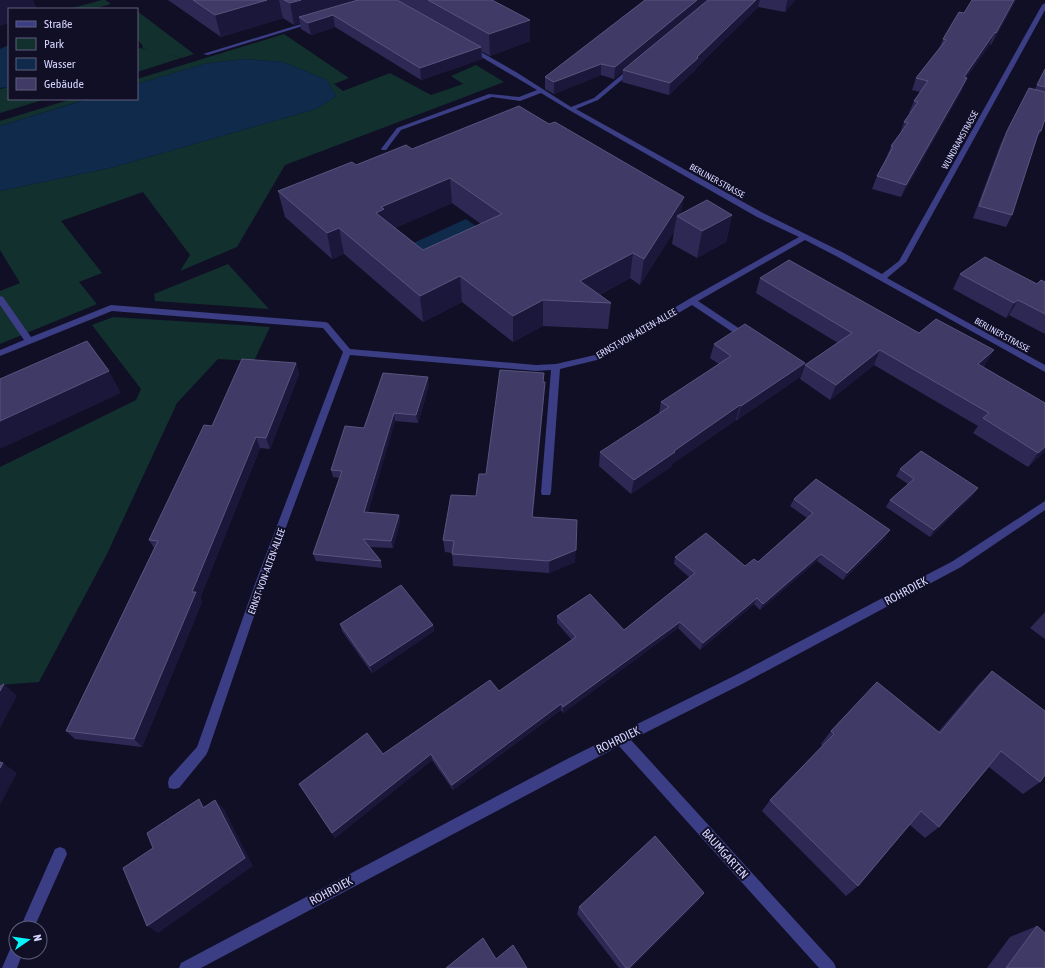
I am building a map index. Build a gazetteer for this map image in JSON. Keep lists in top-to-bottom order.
{
  "streets": {
    "street": [
      "WUNDRAMSTRASSE",
      "BERLINER STRASSE",
      "ERNST-VON-ALTEN-ALLEE",
      "ROHRDIEK",
      "BAUMGARTEN"
    ]
  },
  "crossings": [
    ["WUNDRAMSTRASSE", "BERLINER STRASSE"],
    ["BERLINER STRASSE", "ERNST-VON-ALTEN-ALLEE"],
    ["ROHRDIEK", "BAUMGARTEN"]
  ],
  "legend": [
    "Straße",
    "Park",
    "Wasser",
    "Gebäude"
  ],
  "north": "right"
}
